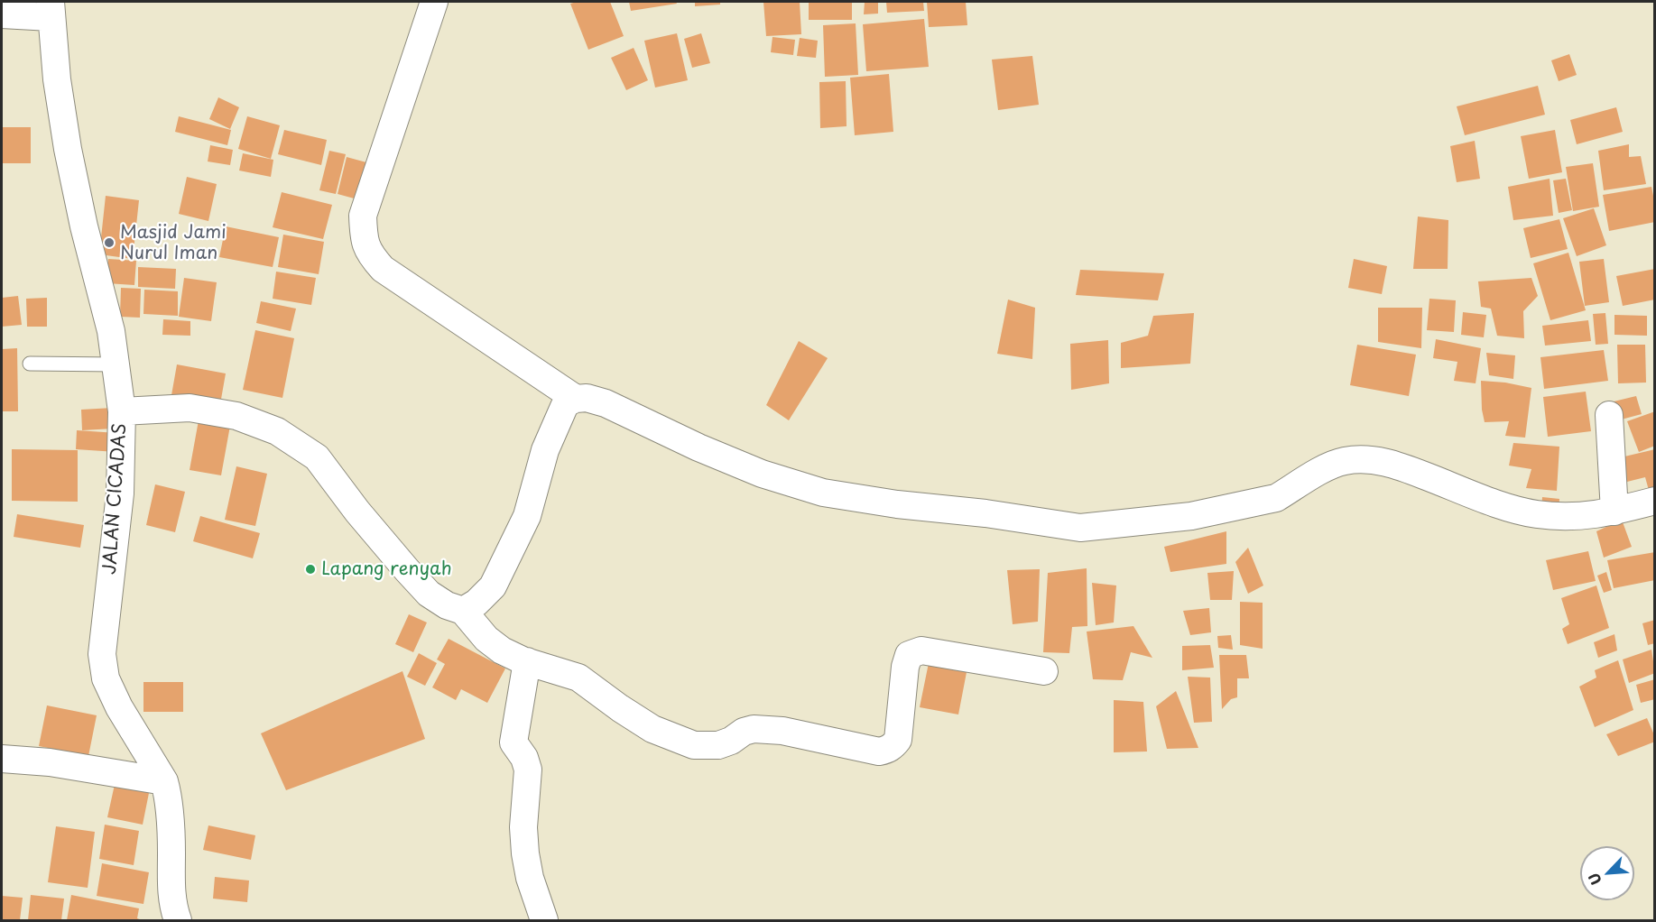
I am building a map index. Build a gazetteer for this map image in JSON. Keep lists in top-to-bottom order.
{
  "streets": {
    "street": ["JALAN CICADAS"]
  },
  "places": ["Masjid Jami Nurul Iman", "Lapang renyah"],
  "north": "bottom left"
}
